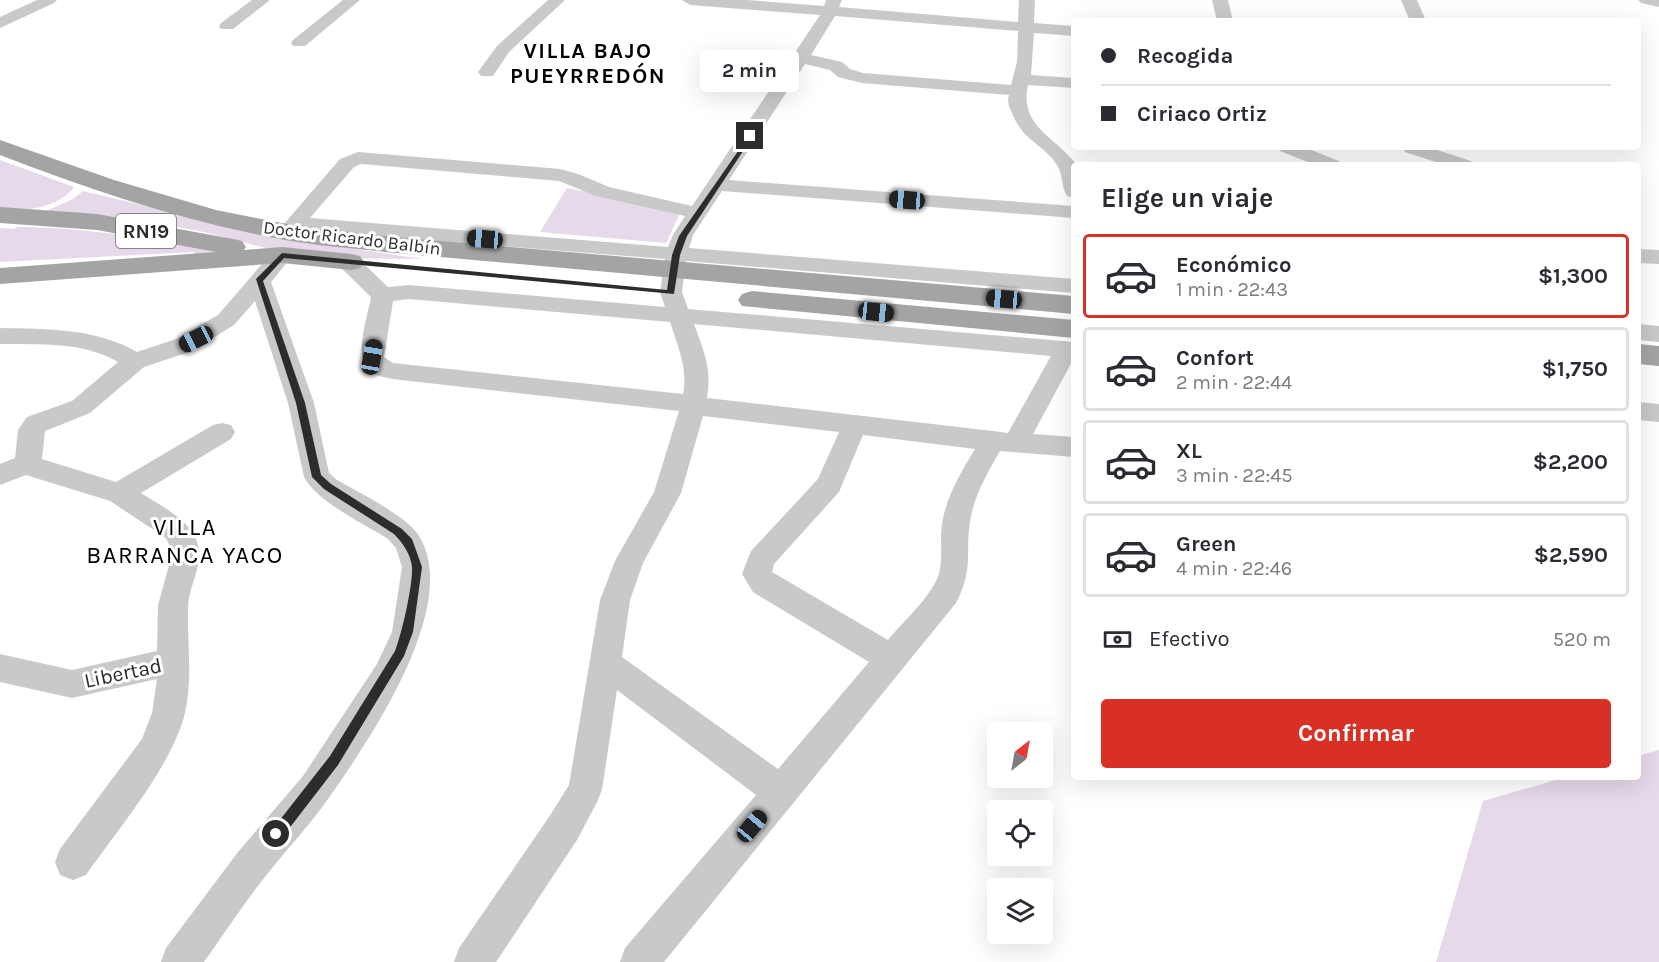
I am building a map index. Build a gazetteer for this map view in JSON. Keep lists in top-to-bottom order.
{
  "streets": {
    "main road": ["RN19", "Doctor Ricardo Balbín"],
    "street": ["Libertad"]
  },
  "crossings": [
    ["RN19", "Doctor Ricardo Balbín"]
  ],
  "districts": ["VILLA BAJO PUEYRREDÓN", "VILLA BARRANCA YACO"],
  "north": "top right",
  "page": {
    "banner": ["Recogida", "Ciriaco Ortiz"],
    "bubble": "2 min",
    "heading": "Elige un viaje",
    "list": [
      {
        "name": "Económico",
        "note": "1 min · 22:43",
        "value": "$1,300"
      },
      {
        "name": "Confort",
        "note": "2 min · 22:44",
        "value": "$1,750"
      },
      {
        "name": "XL",
        "note": "3 min · 22:45",
        "value": "$2,200"
      },
      {
        "name": "Green",
        "note": "4 min · 22:46",
        "value": "$2,590"
      }
    ],
    "pay": ["Efectivo", "520 m"],
    "buttons": "Confirmar"
  }
}
